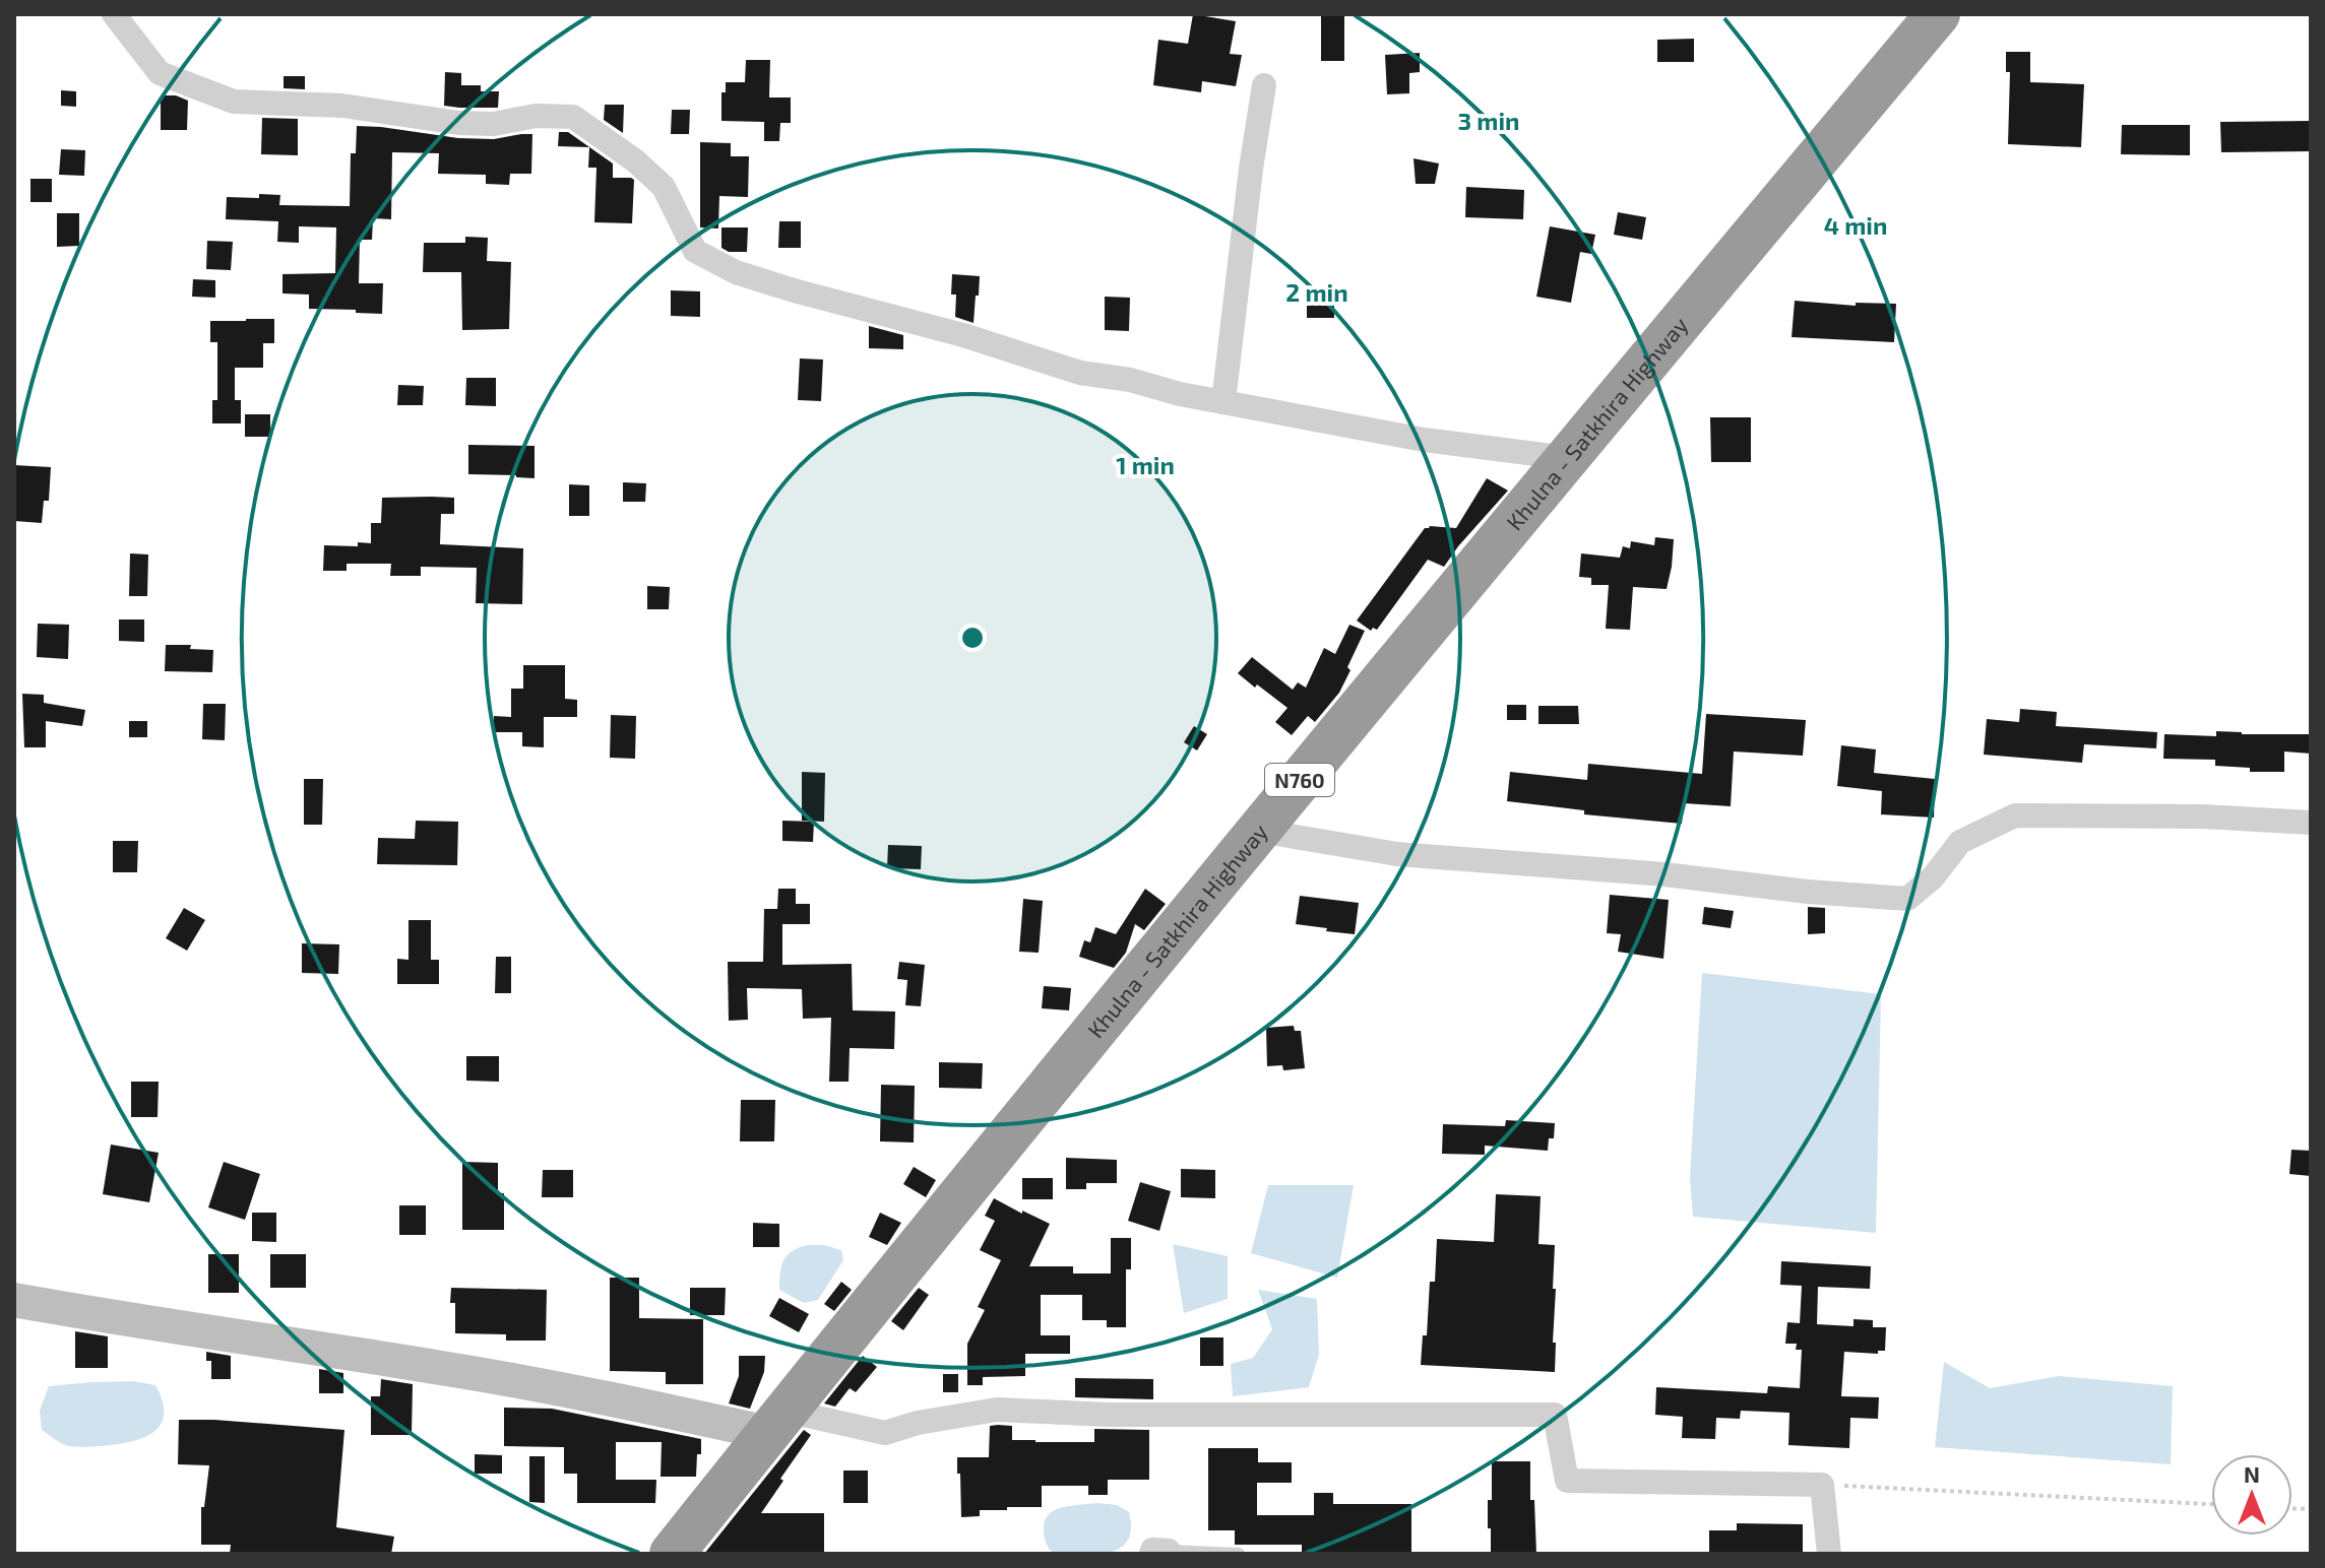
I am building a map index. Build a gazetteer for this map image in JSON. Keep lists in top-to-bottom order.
{
  "streets": {
    "highway": ["Khulna - Satkhira Highway", "N760"]
  },
  "north": "top",
  "rings": [
    "3 min",
    "4 min",
    "2 min",
    "1 min"
  ]
}
